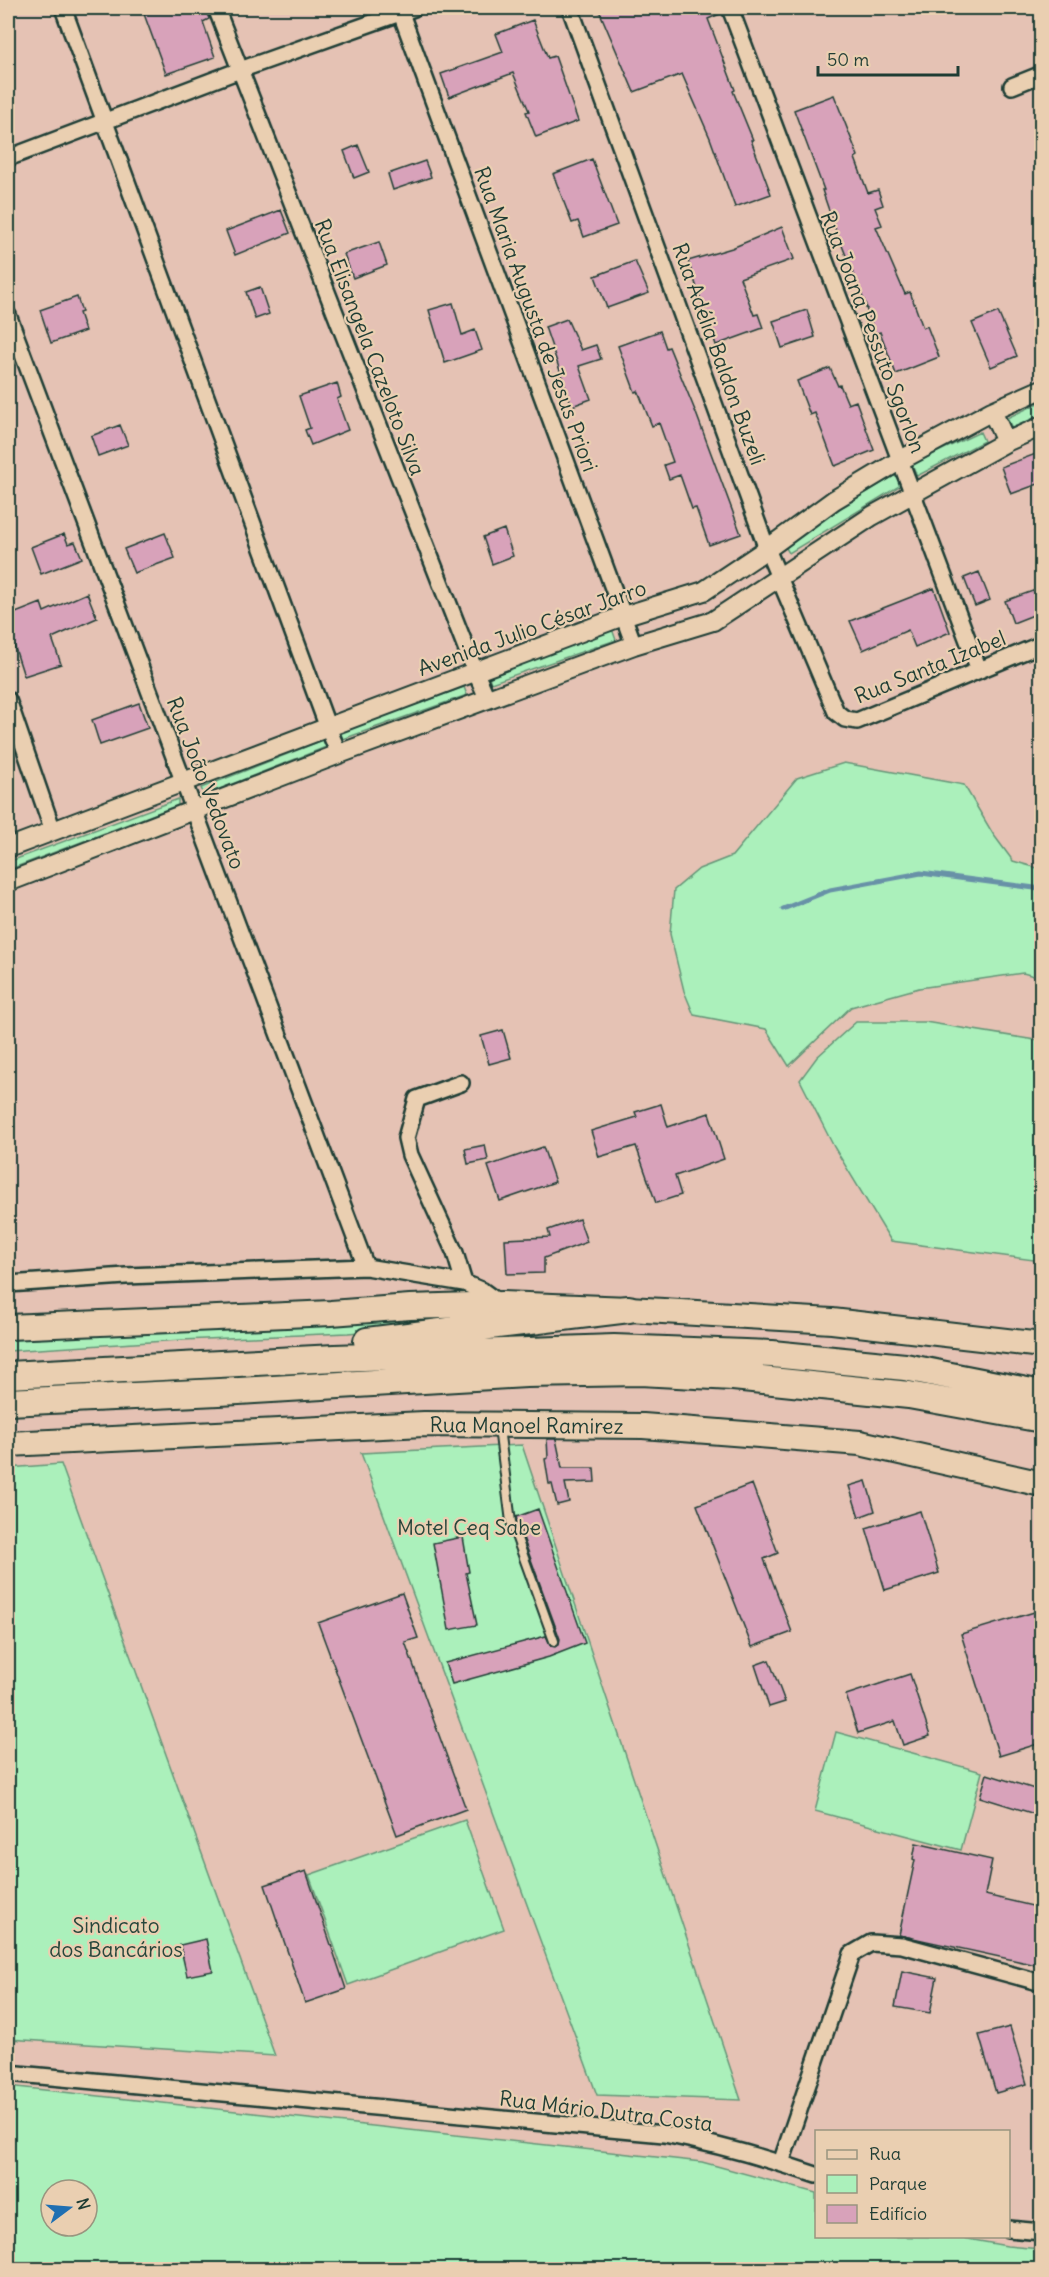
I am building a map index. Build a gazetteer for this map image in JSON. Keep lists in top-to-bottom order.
{
  "streets": {
    "main road": ["Rua Manoel Ramirez"],
    "street": [
      "Rua Maria Augusta de Jesus Priori",
      "Rua Joana Pessuto Sgorlon",
      "Rua Elisangela Cazeloto Silva",
      "Rua Adélia Baldon Buzeli",
      "Avenida Julio César Jarro",
      "Rua Santa Izabel",
      "Rua João Vedovato",
      "Rua Mário Dutra Costa"
    ]
  },
  "crossings": [
    ["Rua Maria Augusta de Jesus Priori", "Avenida Julio César Jarro"],
    ["Rua Joana Pessuto Sgorlon", "Avenida Julio César Jarro"],
    ["Rua Joana Pessuto Sgorlon", "Rua Santa Izabel"],
    ["Rua Elisangela Cazeloto Silva", "Avenida Julio César Jarro"],
    ["Rua Adélia Baldon Buzeli", "Avenida Julio César Jarro"],
    ["Rua Adélia Baldon Buzeli", "Rua Santa Izabel"],
    ["Avenida Julio César Jarro", "Rua João Vedovato"]
  ],
  "parks": ["Motel Ceq Sabe", "Sindicato dos Bancários"],
  "legend": ["Rua", "Parque", "Edifício"],
  "scale_bar": "50 m",
  "north": "right"
}
